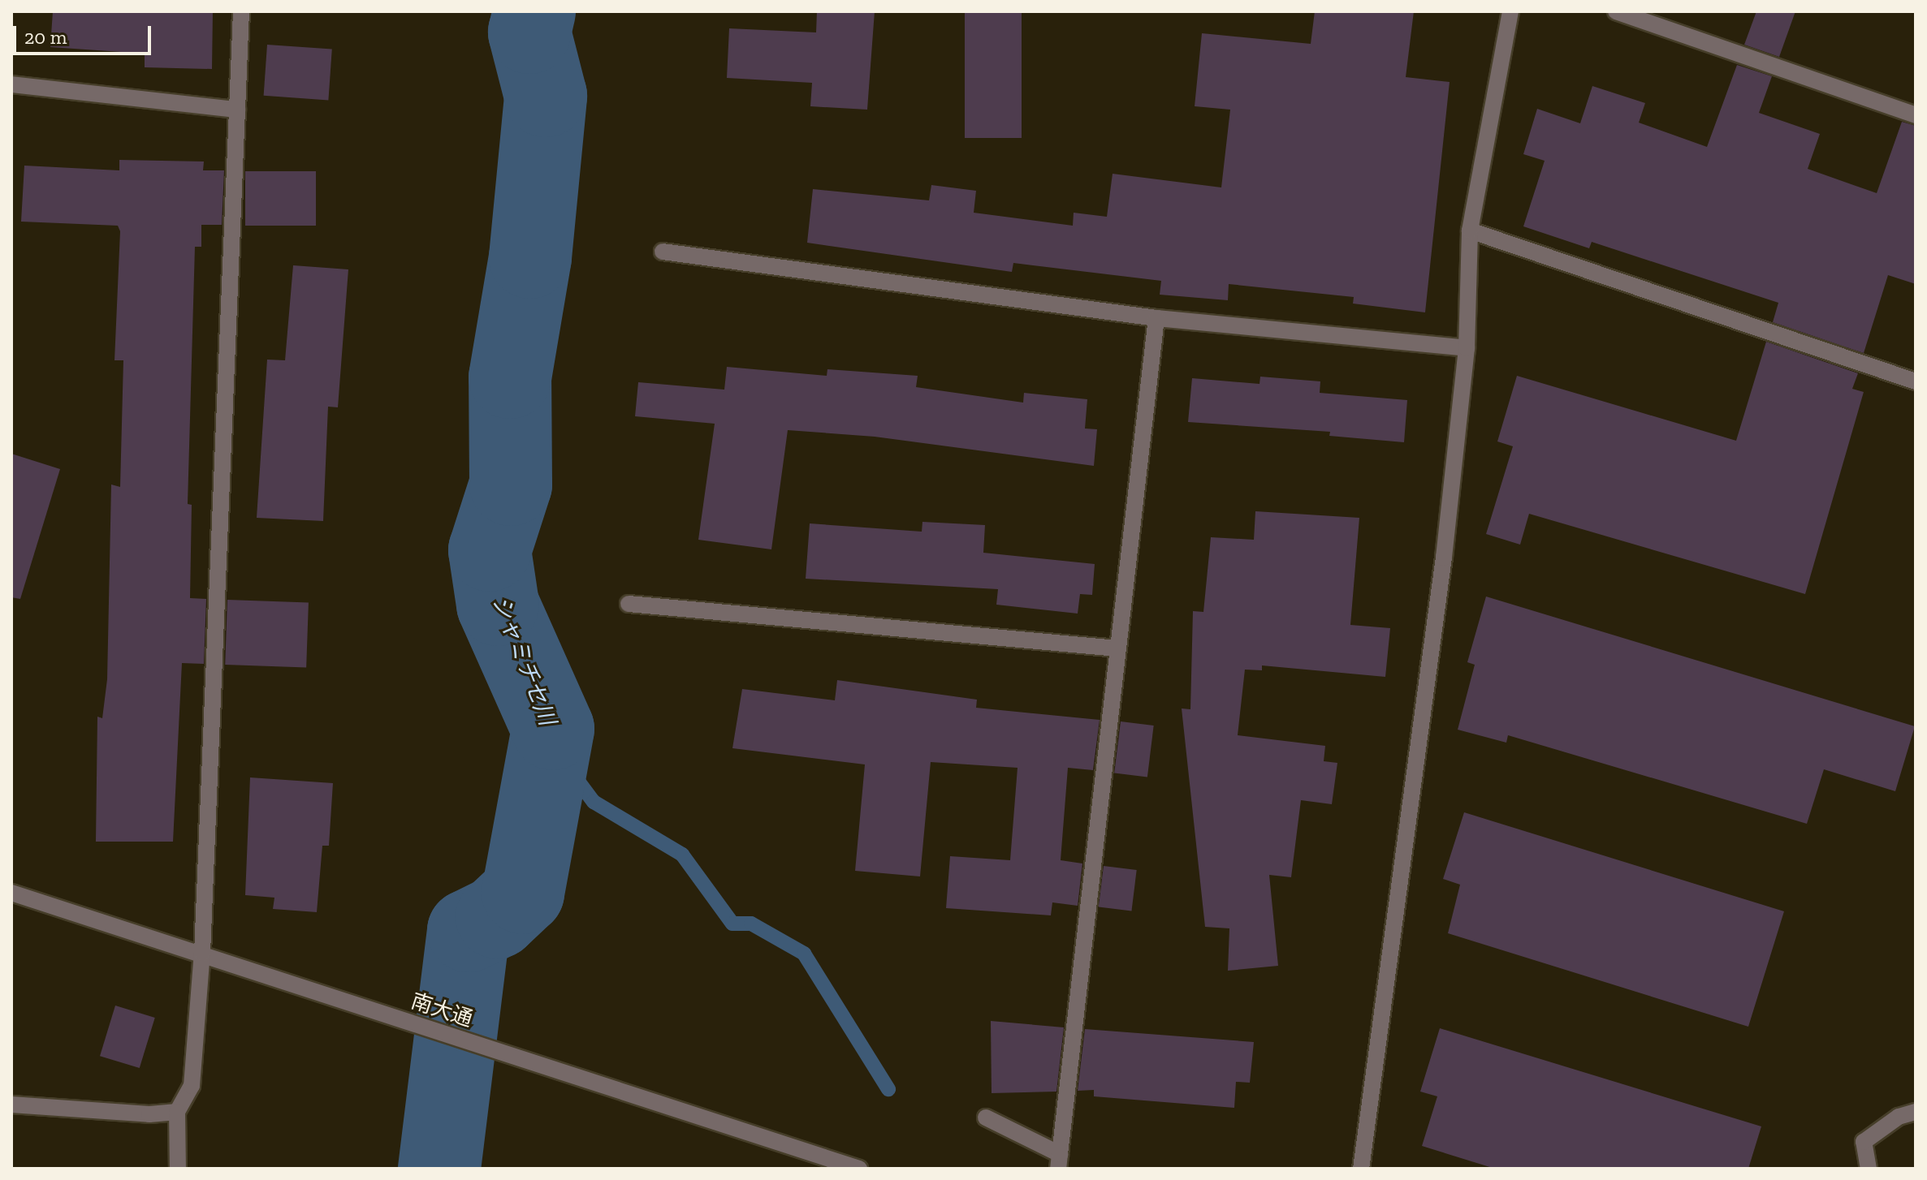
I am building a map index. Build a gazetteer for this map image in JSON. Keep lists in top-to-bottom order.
{
  "streets": {
    "street": ["南大通"]
  },
  "water": ["シャミチセ川"],
  "scale_bar": "20 m"
}
